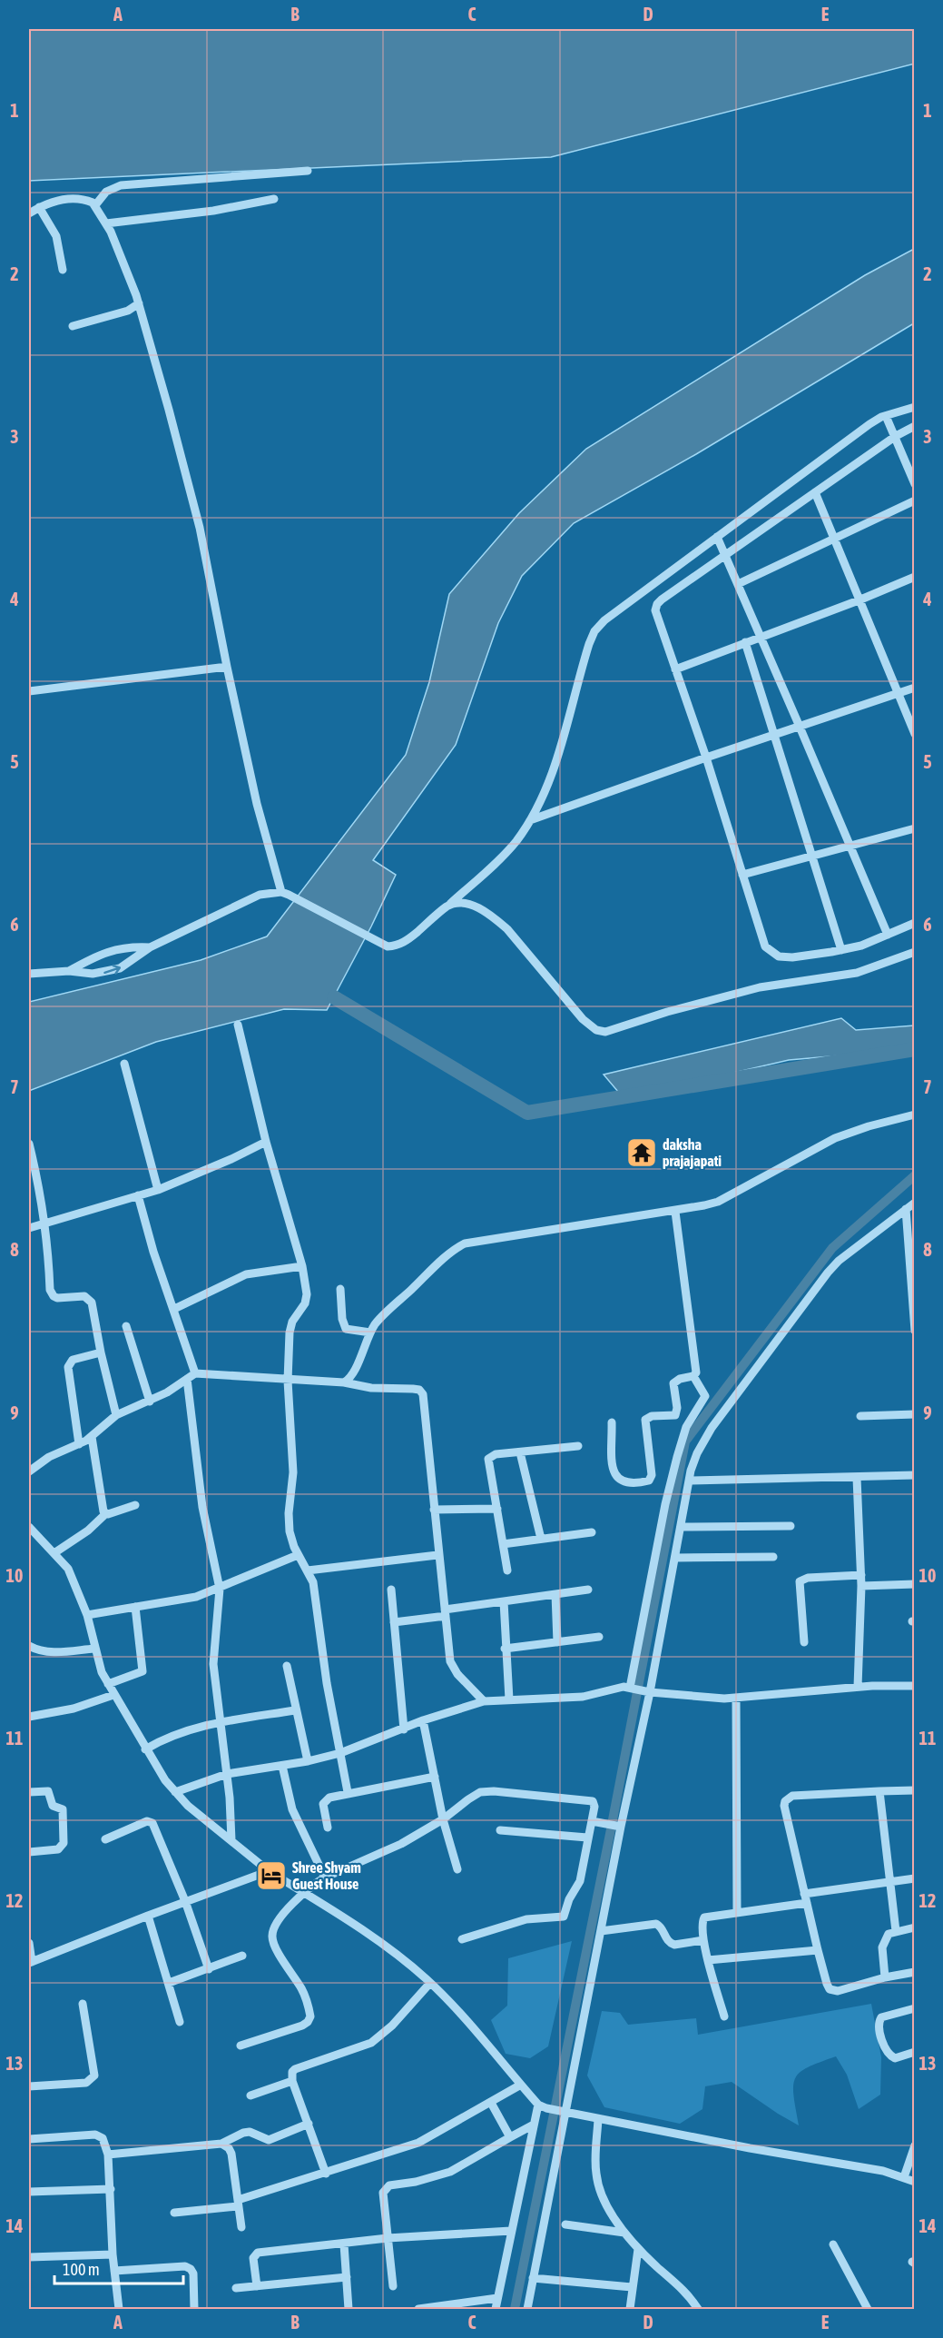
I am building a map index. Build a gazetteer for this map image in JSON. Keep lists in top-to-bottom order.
{
  "places": {
    "temple": ["daksha prajajapati"],
    "hotel": ["Shree Shyam Guest House"]
  },
  "scale_bar": "100 m",
  "grid": {
    "columns": [
      "A",
      "B",
      "C",
      "D",
      "E"
    ],
    "rows": [
      "1",
      "2",
      "3",
      "4",
      "5",
      "6",
      "7",
      "8",
      "9",
      "10",
      "11",
      "12",
      "13",
      "14"
    ]
  }
}
